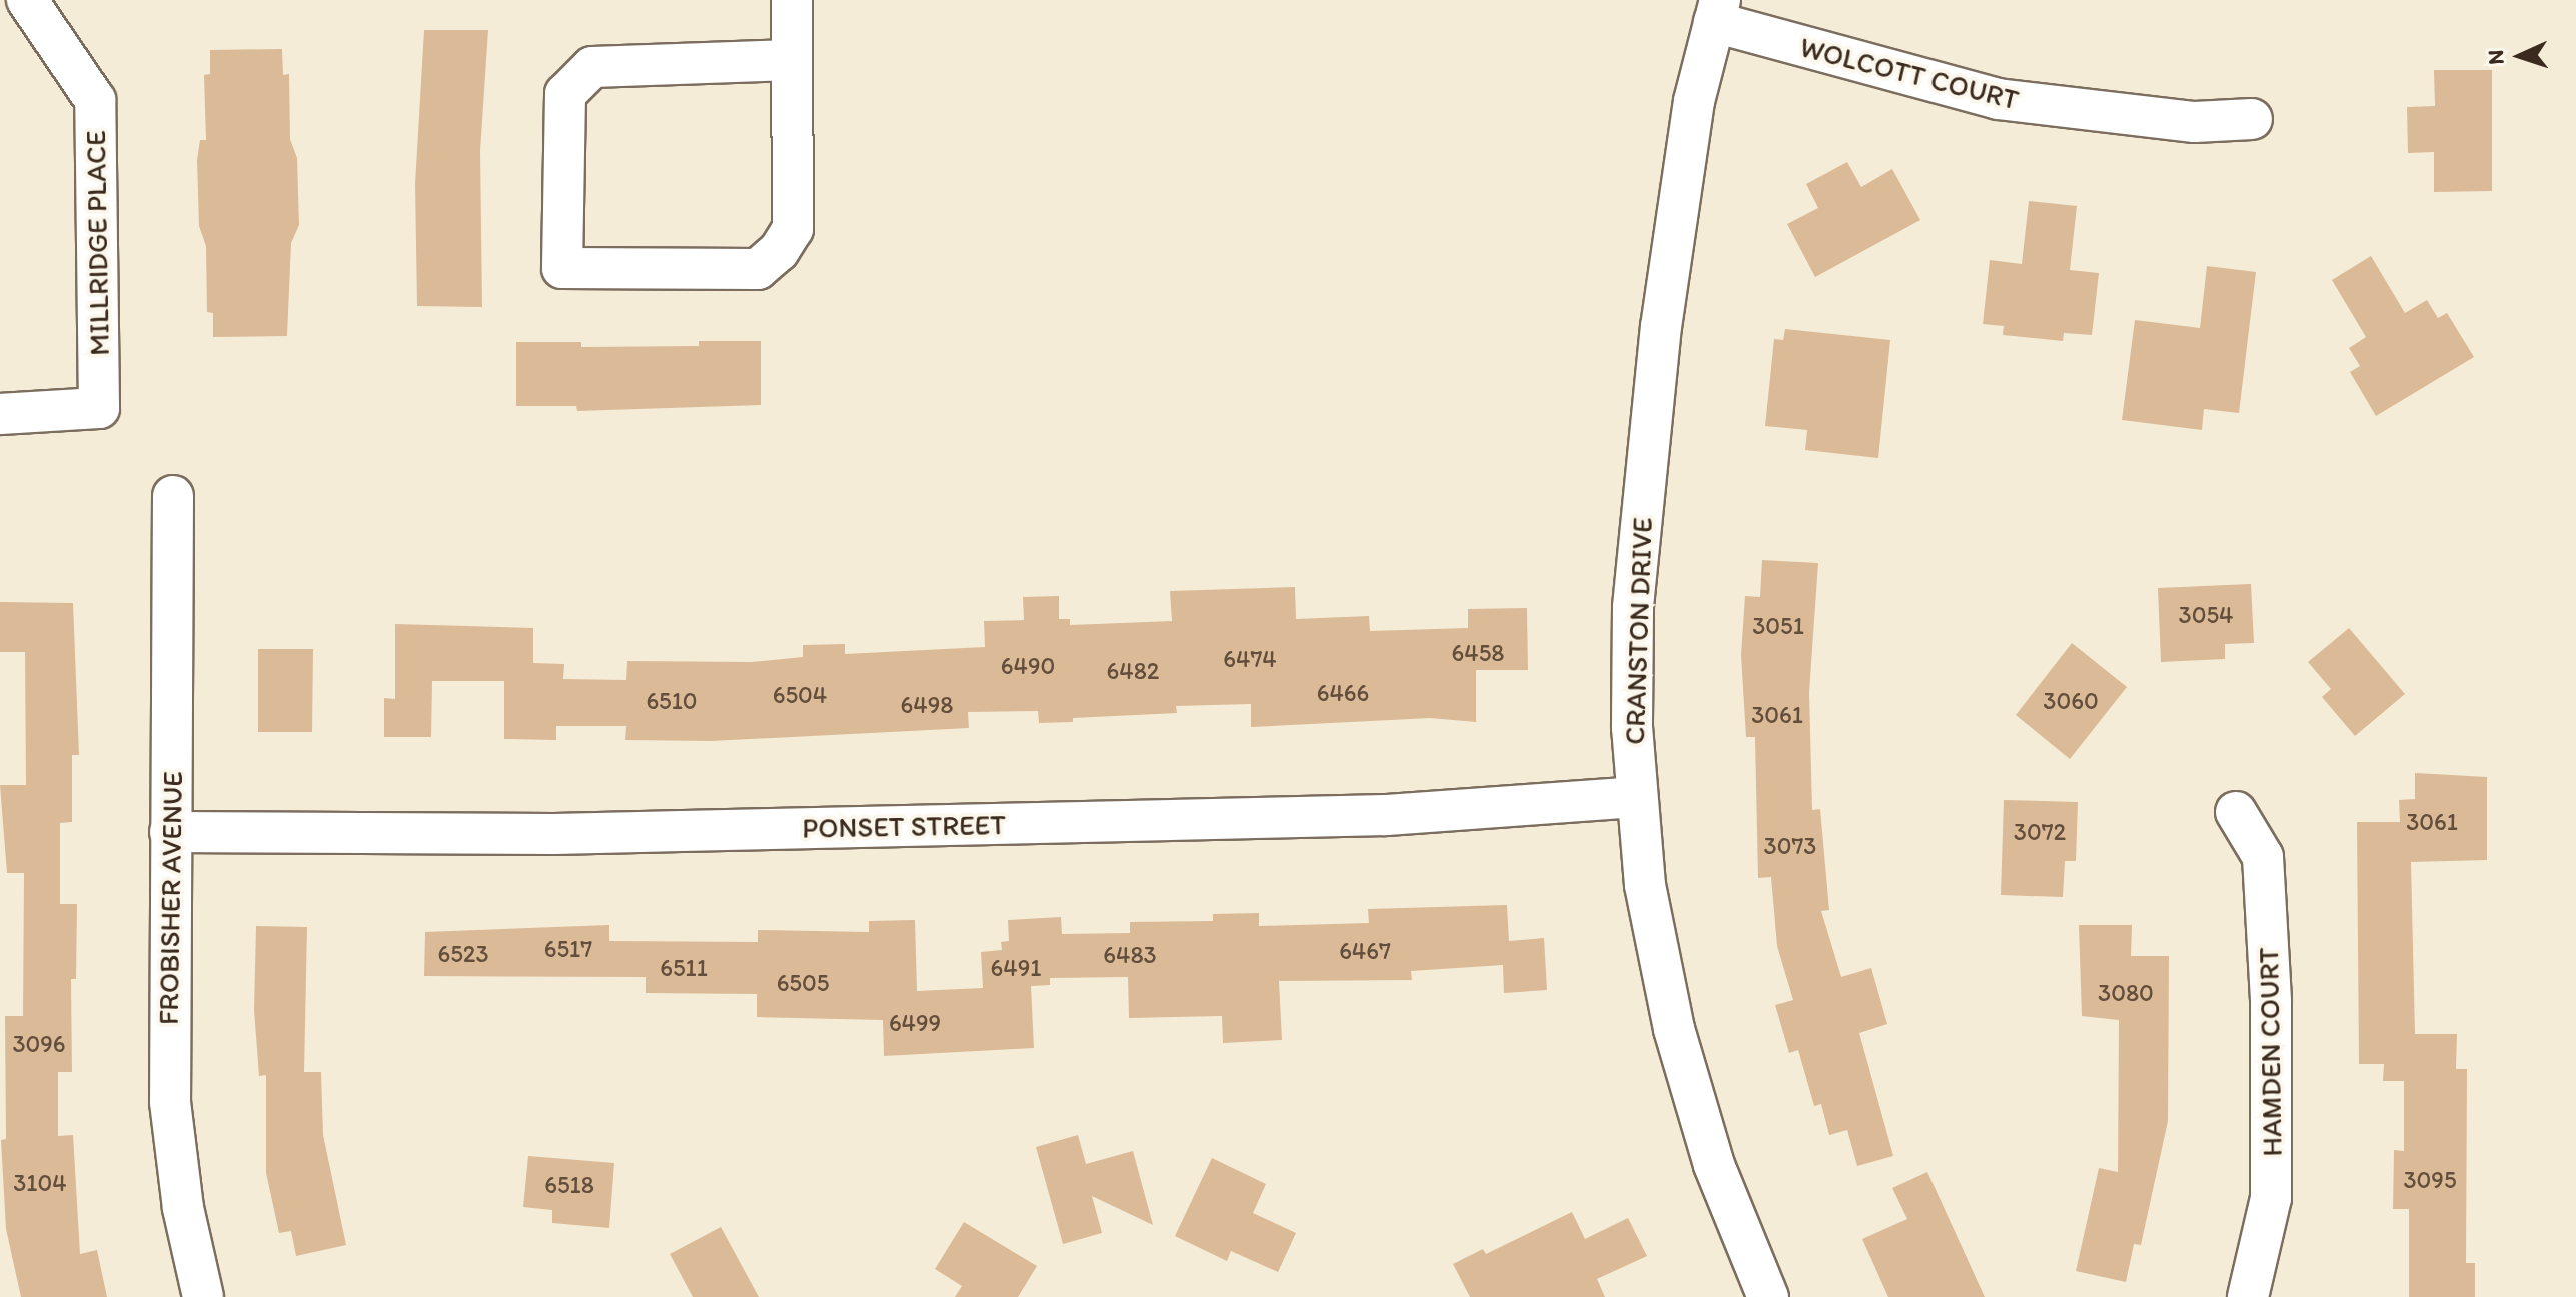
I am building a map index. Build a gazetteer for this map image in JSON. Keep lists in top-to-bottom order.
{
  "streets": {
    "street": [
      "WOLCOTT COURT",
      "MILLRIDGE PLACE",
      "CRANSTON DRIVE",
      "PONSET STREET",
      "FROBISHER AVENUE",
      "HAMDEN COURT"
    ]
  },
  "crossings": [
    ["WOLCOTT COURT", "CRANSTON DRIVE"],
    ["CRANSTON DRIVE", "PONSET STREET"],
    ["PONSET STREET", "FROBISHER AVENUE"]
  ],
  "house_numbers": [
    "3054",
    "3051",
    "6458",
    "6474",
    "6490",
    "6482",
    "6466",
    "6504",
    "6510",
    "3060",
    "6498",
    "3061",
    "3061",
    "3072",
    "3073",
    "6517",
    "6467",
    "6523",
    "6483",
    "6511",
    "6491",
    "6505",
    "3080",
    "6499",
    "3096",
    "3095",
    "3104",
    "6518"
  ],
  "north": "left"
}
